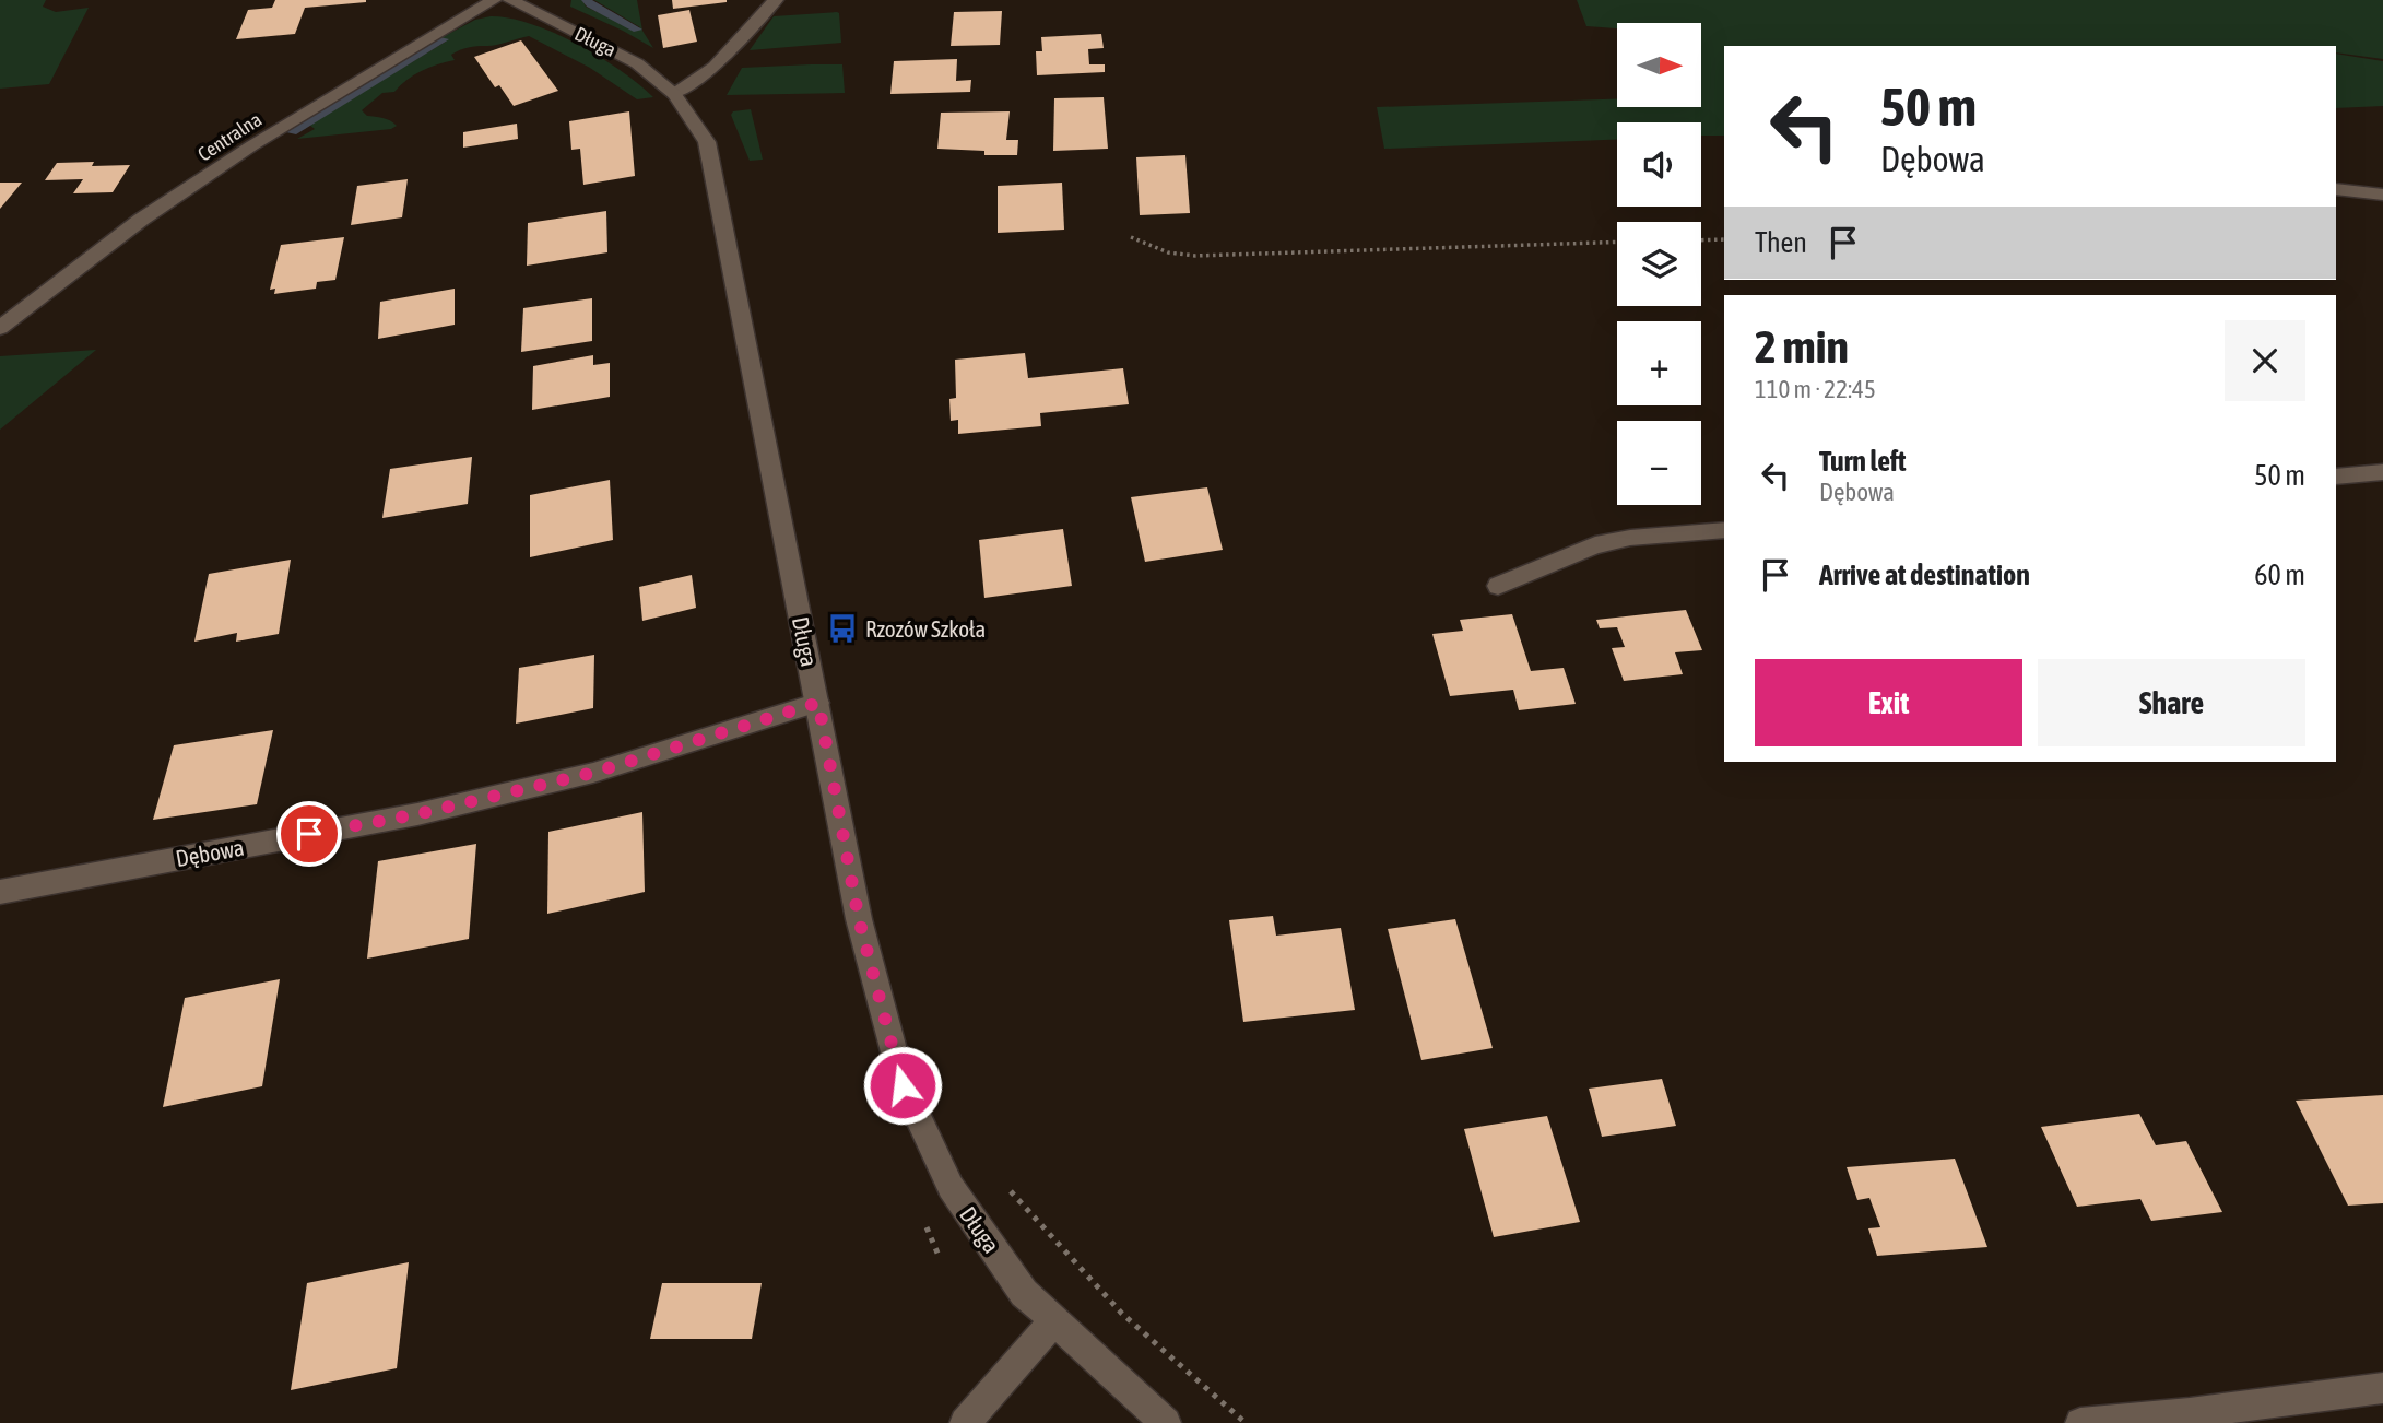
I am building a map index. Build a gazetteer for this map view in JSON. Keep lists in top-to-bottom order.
{
  "streets": {
    "street": ["Długa", "Centralna", "Dębowa"]
  },
  "crossings": [
    ["Długa", "Dębowa"]
  ],
  "places": {
    "bus stop": ["Rzozów Szkoła"]
  },
  "north": "right",
  "page": {
    "map_buttons": ["+", "−"],
    "turn": ["50 m", "Dębowa"],
    "then": "Then",
    "heading": ["2 min", "110 m · 22:45"],
    "list": [
      {
        "name": "Turn left",
        "note": "Dębowa",
        "value": "50 m"
      },
      {
        "name": "Arrive at destination",
        "value": "60 m"
      }
    ],
    "buttons": ["Exit", "Share"]
  }
}
